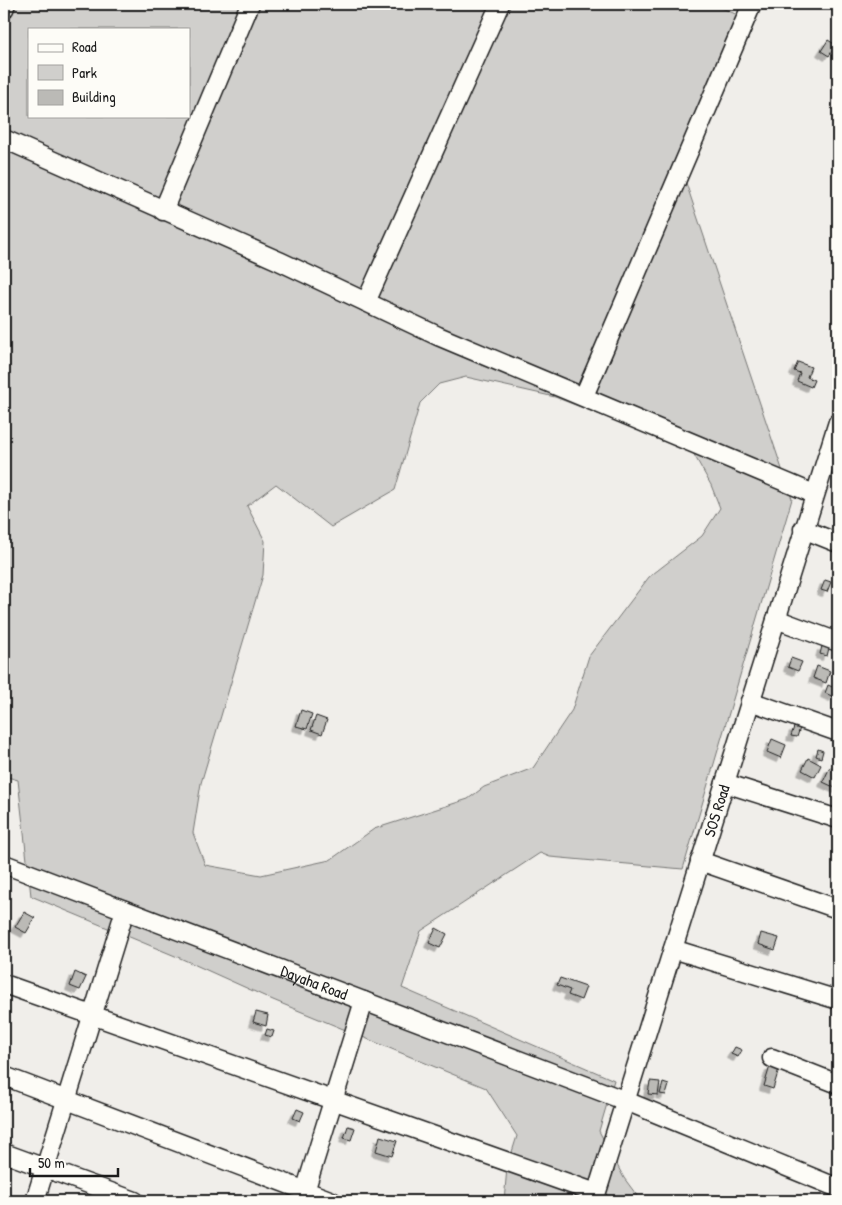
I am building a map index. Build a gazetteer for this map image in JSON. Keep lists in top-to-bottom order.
{
  "streets": {
    "street": ["SOS Road", "Dayaha Road"]
  },
  "crossings": [
    ["SOS Road", "Dayaha Road"]
  ],
  "legend": ["Road", "Park", "Building"],
  "scale_bar": "50 m"
}
